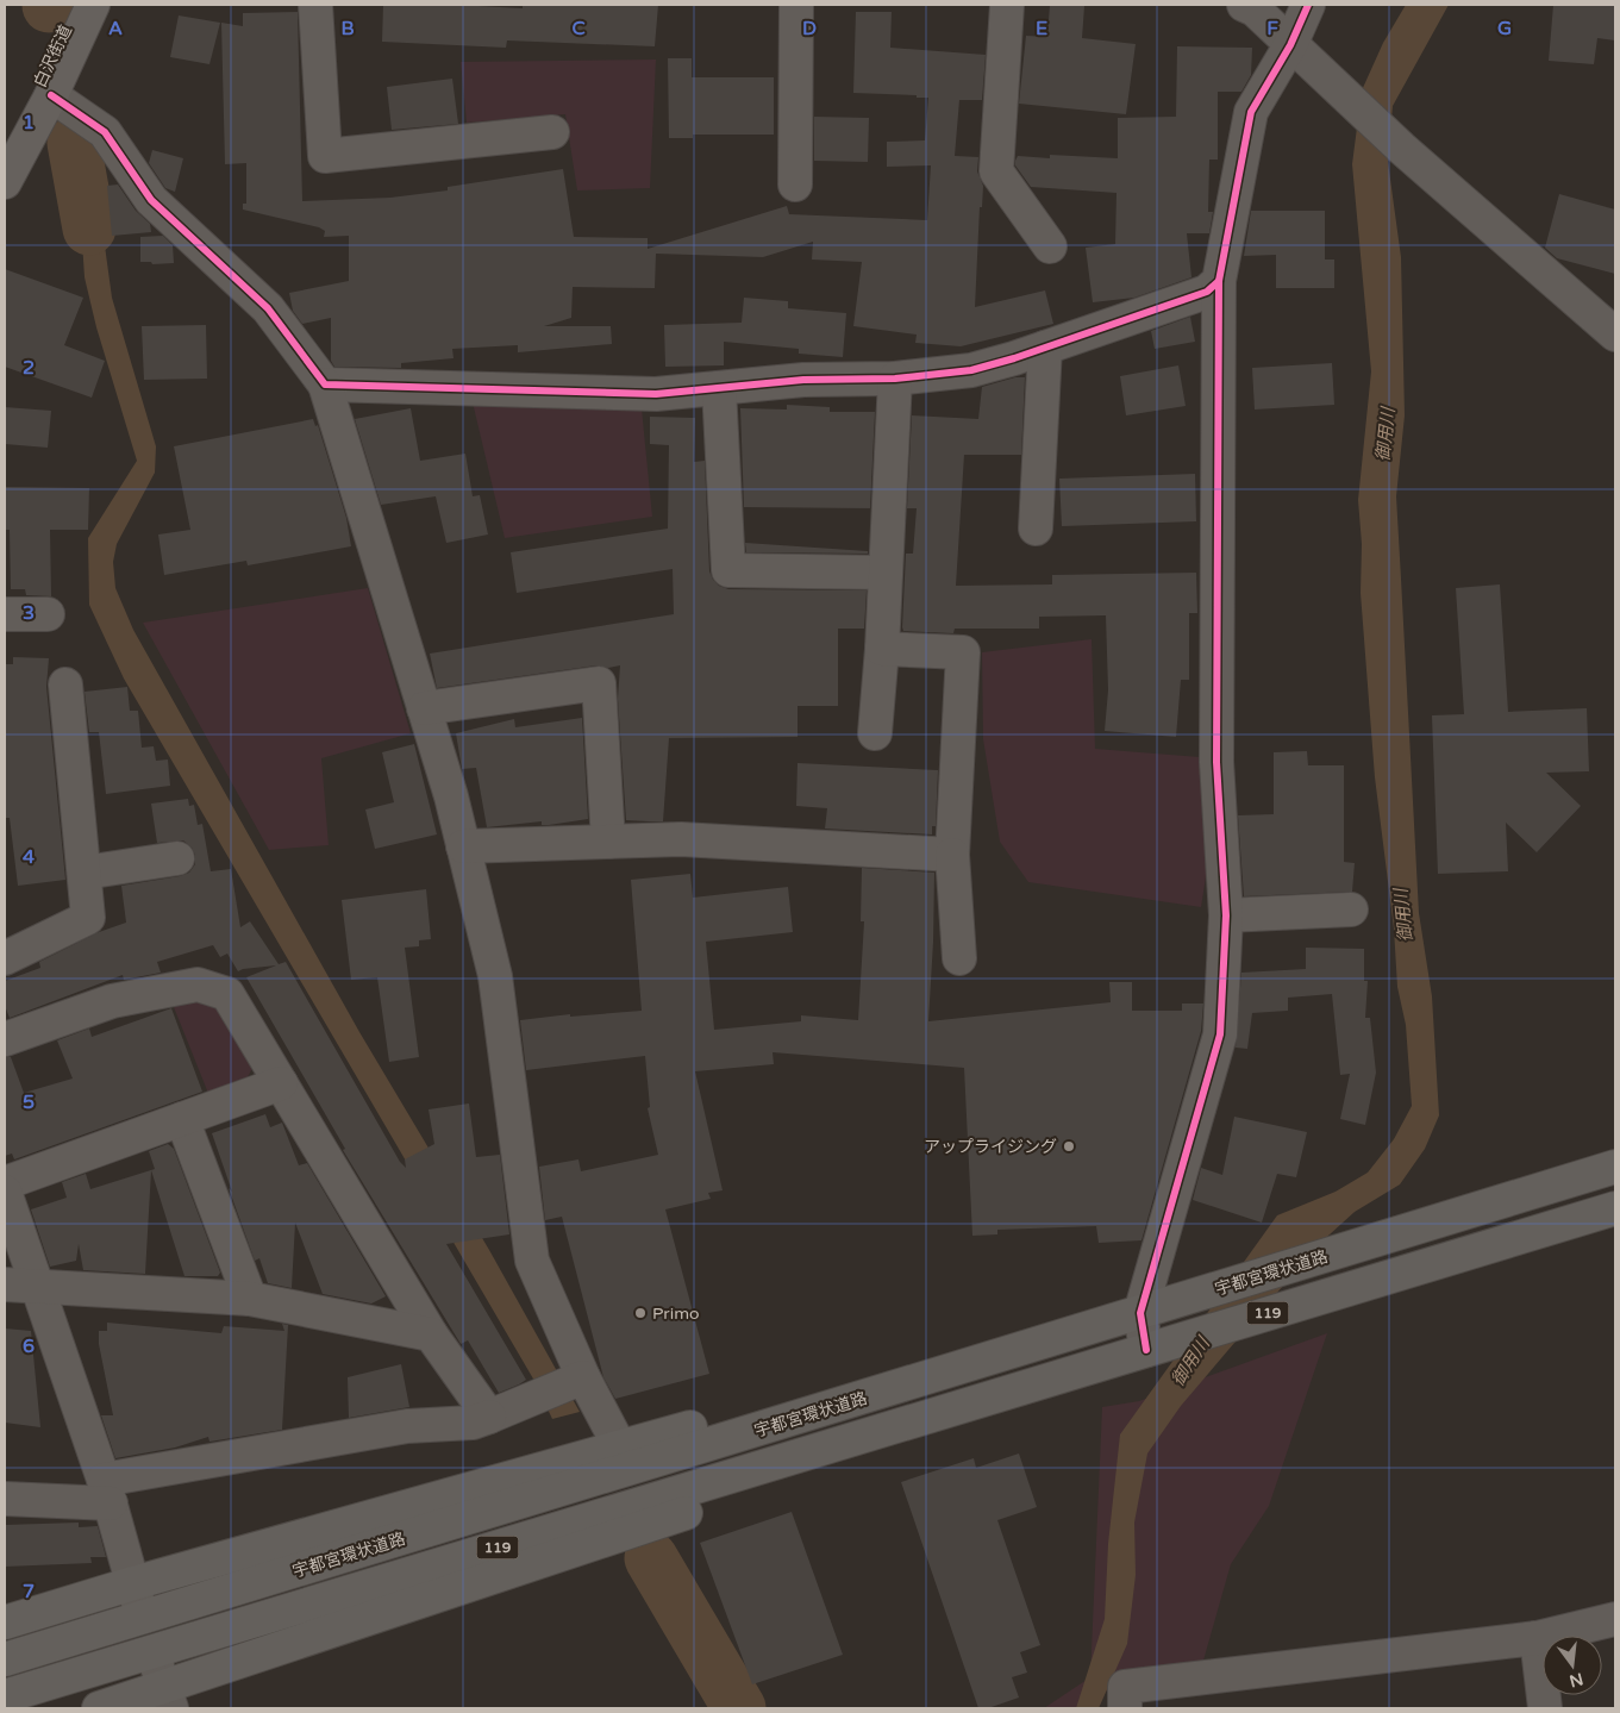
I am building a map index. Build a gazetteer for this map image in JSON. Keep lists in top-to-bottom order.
{
  "streets": {
    "highway": ["宇都宮環状道路", "119"],
    "main road": ["白沢街道"]
  },
  "water": ["御用川"],
  "places": ["アップライジング", "Primo"],
  "north": "bottom",
  "grid": {
    "columns": [
      "A",
      "B",
      "C",
      "D",
      "E",
      "F",
      "G"
    ],
    "rows": [
      "1",
      "2",
      "3",
      "4",
      "5",
      "6",
      "7"
    ]
  }
}
